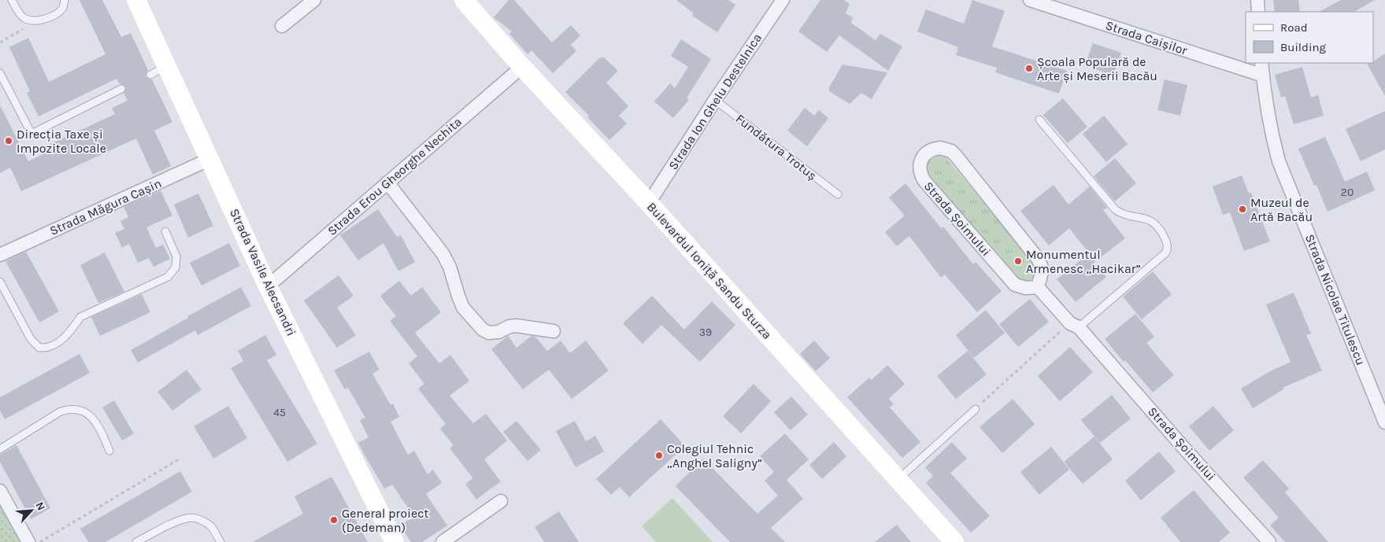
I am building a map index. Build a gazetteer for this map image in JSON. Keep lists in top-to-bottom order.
{
  "streets": {
    "street": [
      "Strada Caișilor",
      "Strada Ion Ghelu Destelnica",
      "Strada Erou Gheorghe Nechita",
      "Strada Măgura Cașin",
      "Strada Șoimului",
      "Bulevardul Ioniță Sandu Sturza",
      "Strada Vasile Alecsandri",
      "Strada Nicolae Titulescu"
    ],
    "lane": ["Fundătura Trotuș"]
  },
  "crossings": [
    ["Strada Caișilor", "Strada Nicolae Titulescu"],
    ["Strada Ion Ghelu Destelnica", "Fundătura Trotuș"],
    ["Strada Ion Ghelu Destelnica", "Bulevardul Ioniță Sandu Sturza"],
    ["Strada Erou Gheorghe Nechita", "Bulevardul Ioniță Sandu Sturza"],
    ["Strada Erou Gheorghe Nechita", "Strada Vasile Alecsandri"],
    ["Strada Măgura Cașin", "Strada Vasile Alecsandri"]
  ],
  "places": [
    "Școala Populară de Arte și Meserii Bacău",
    "Direcția Taxe și Impozite Locale",
    "Muzeul de Artă Bacău",
    "Monumentul Armenesc „Hacikar”",
    "Colegiul Tehnic „Anghel Saligny”",
    "General proiect (Dedeman)"
  ],
  "house_numbers": ["20", "39", "45"],
  "legend": ["Road", "Building"],
  "north": "top right"
}
